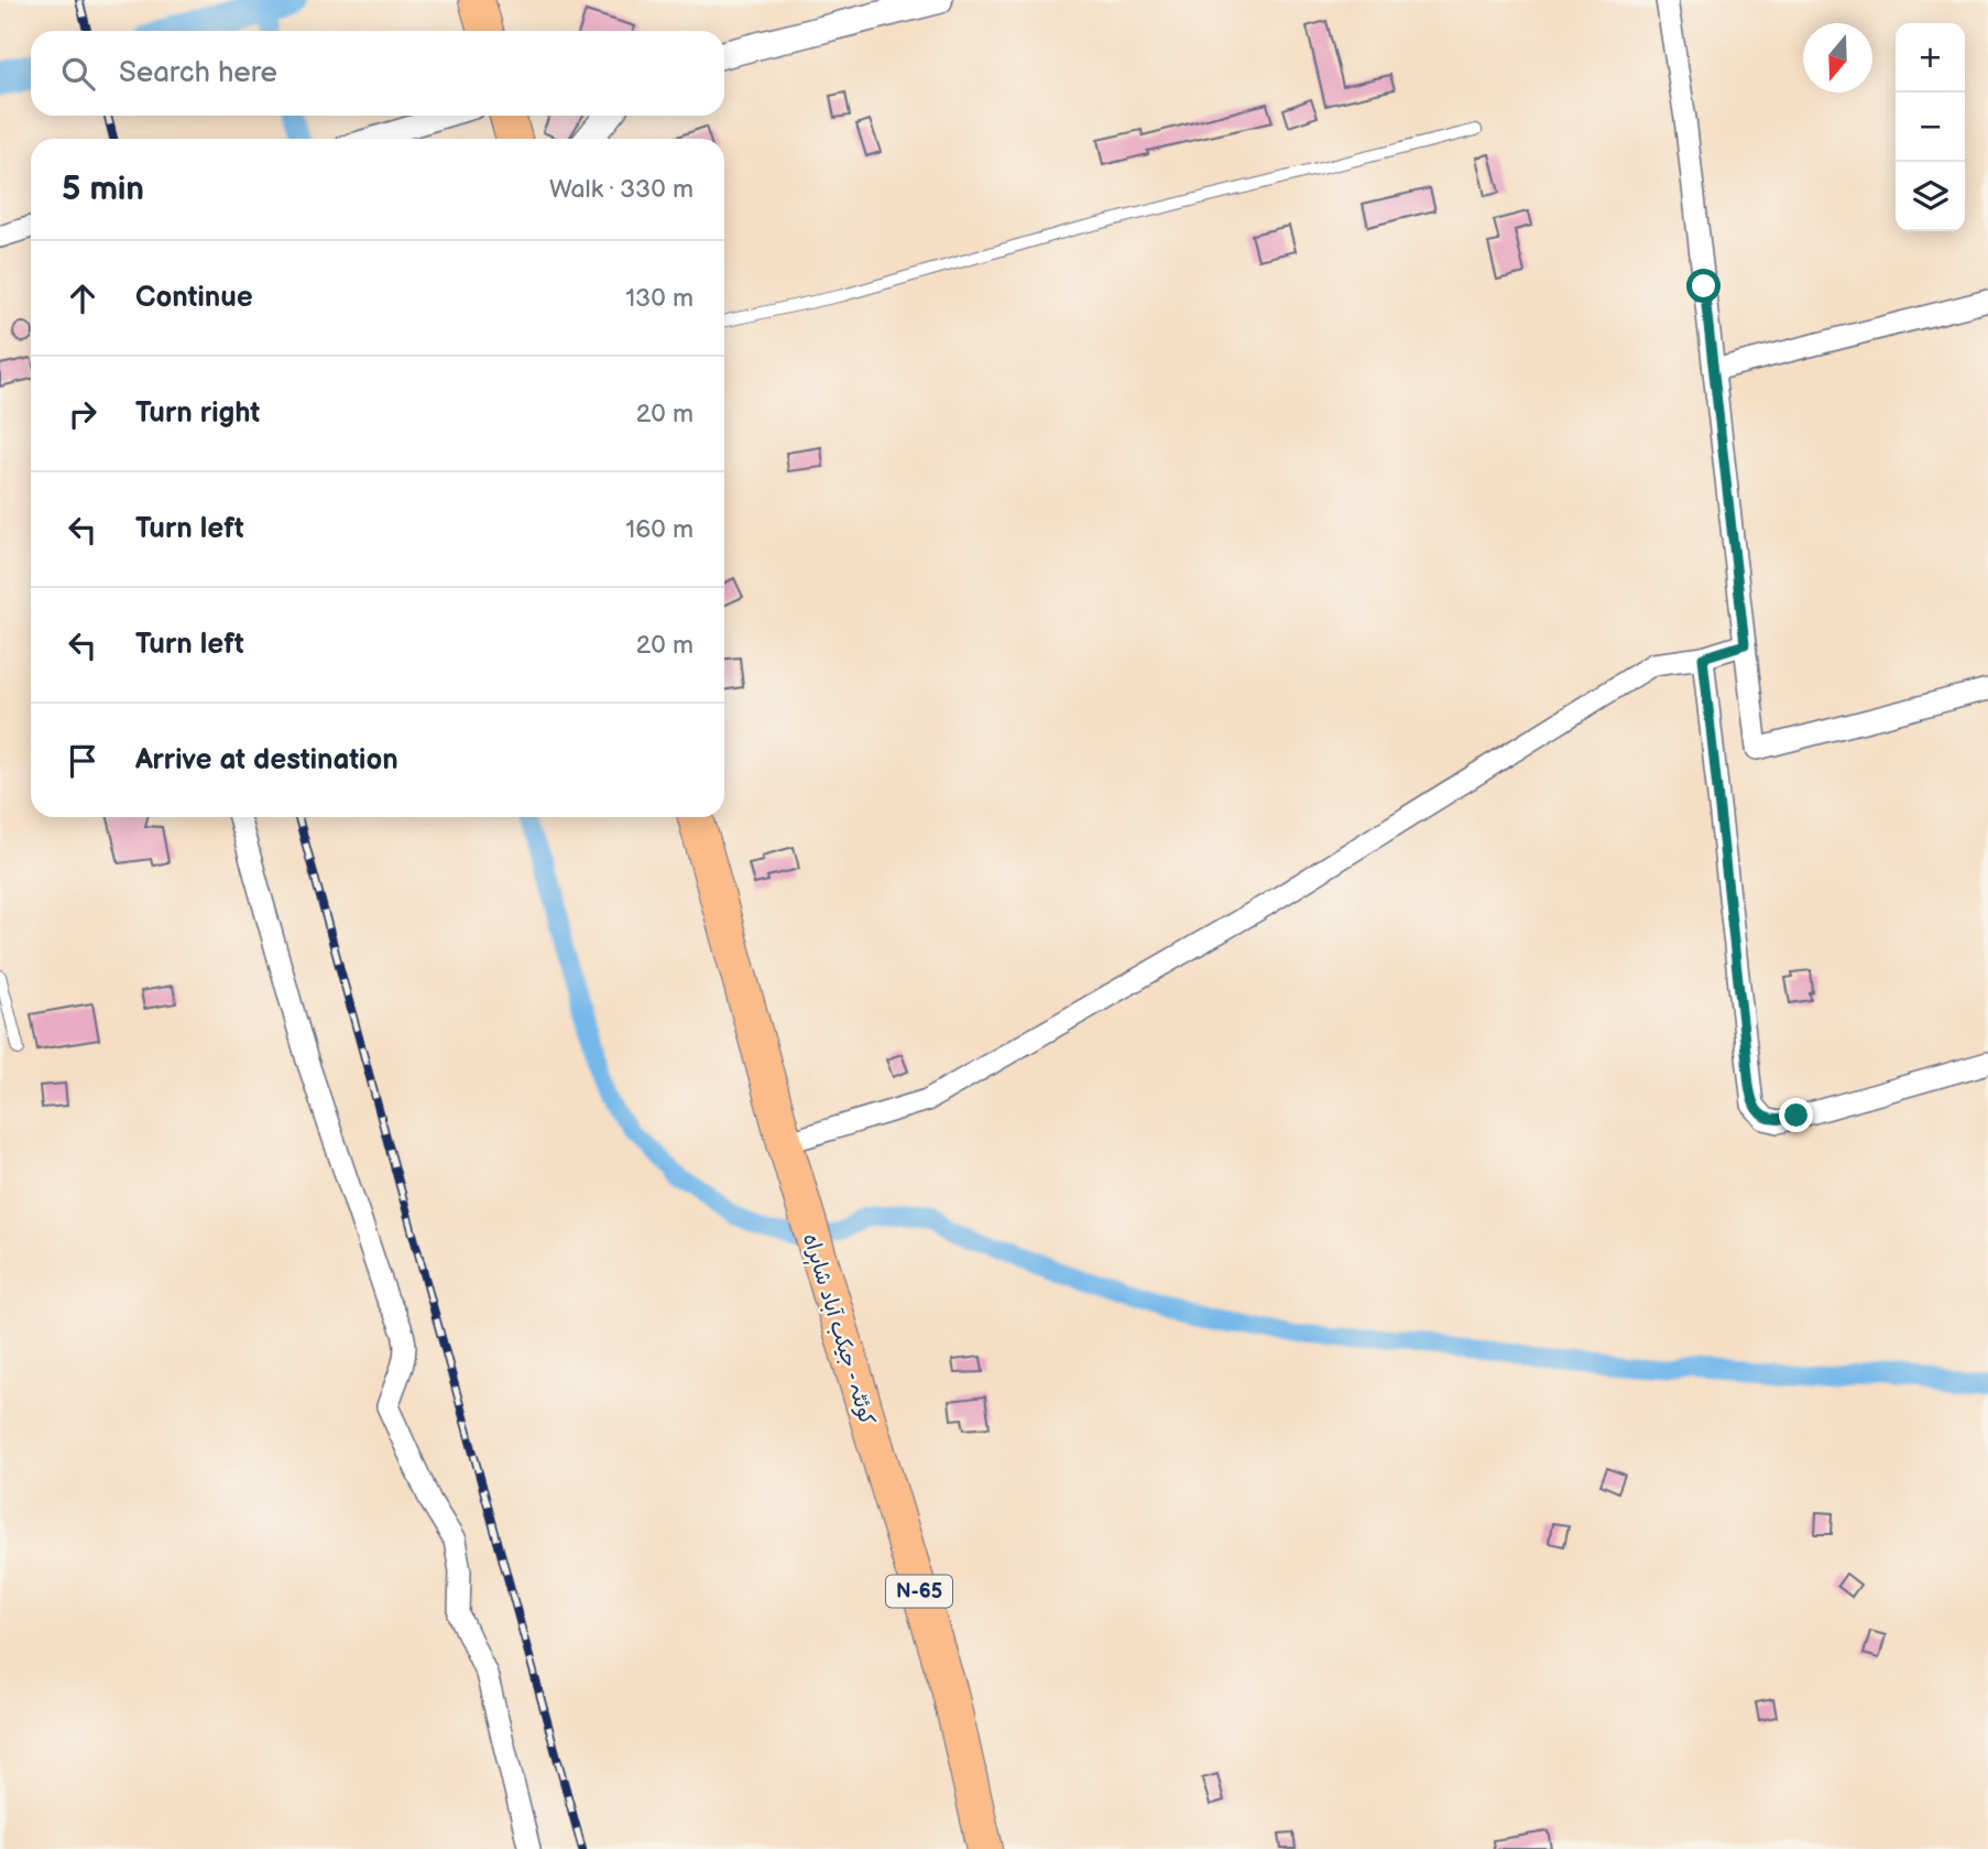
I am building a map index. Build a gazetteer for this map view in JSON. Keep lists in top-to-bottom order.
{
  "streets": {
    "highway": ["کوئٹہ - جیکب آباد شاہراہ", "N-65"]
  },
  "north": "bottom",
  "page": {
    "map_buttons": ["+", "−"],
    "search": "Search here",
    "heading": ["5 min", "Walk · 330 m"],
    "list": [
      ["Continue", "130 m"],
      ["Turn right", "20 m"],
      ["Turn left", "160 m"],
      ["Turn left", "20 m"],
      "Arrive at destination"
    ]
  }
}
